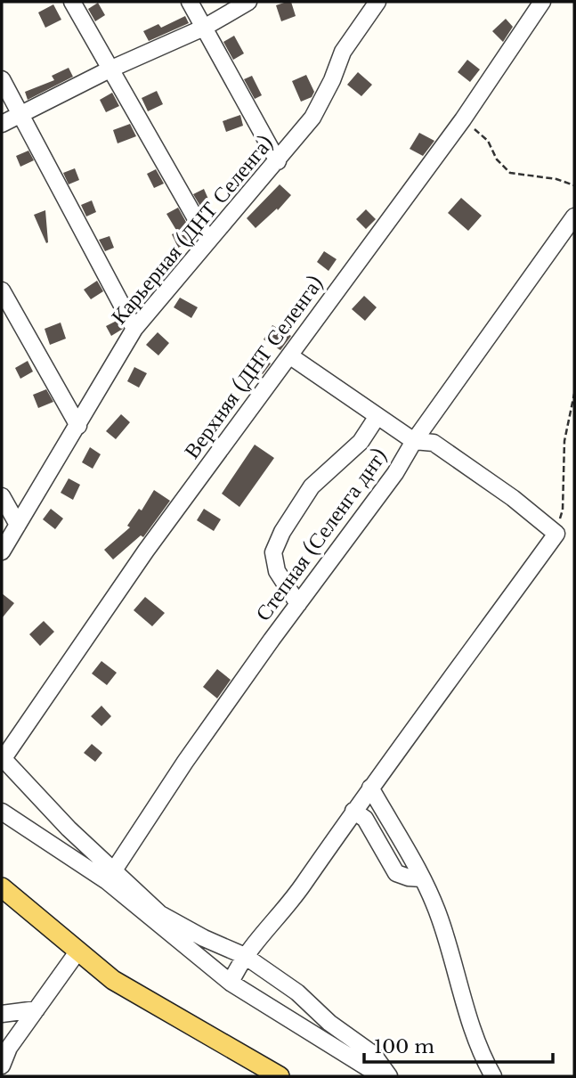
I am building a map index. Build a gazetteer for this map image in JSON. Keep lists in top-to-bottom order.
{
  "streets": {
    "street": ["Карьерная (ДНТ Селенга)", "Верхняя (ДНТ Селенга)", "Степная (Селенга днт)"]
  },
  "scale_bar": "100 m"
}
